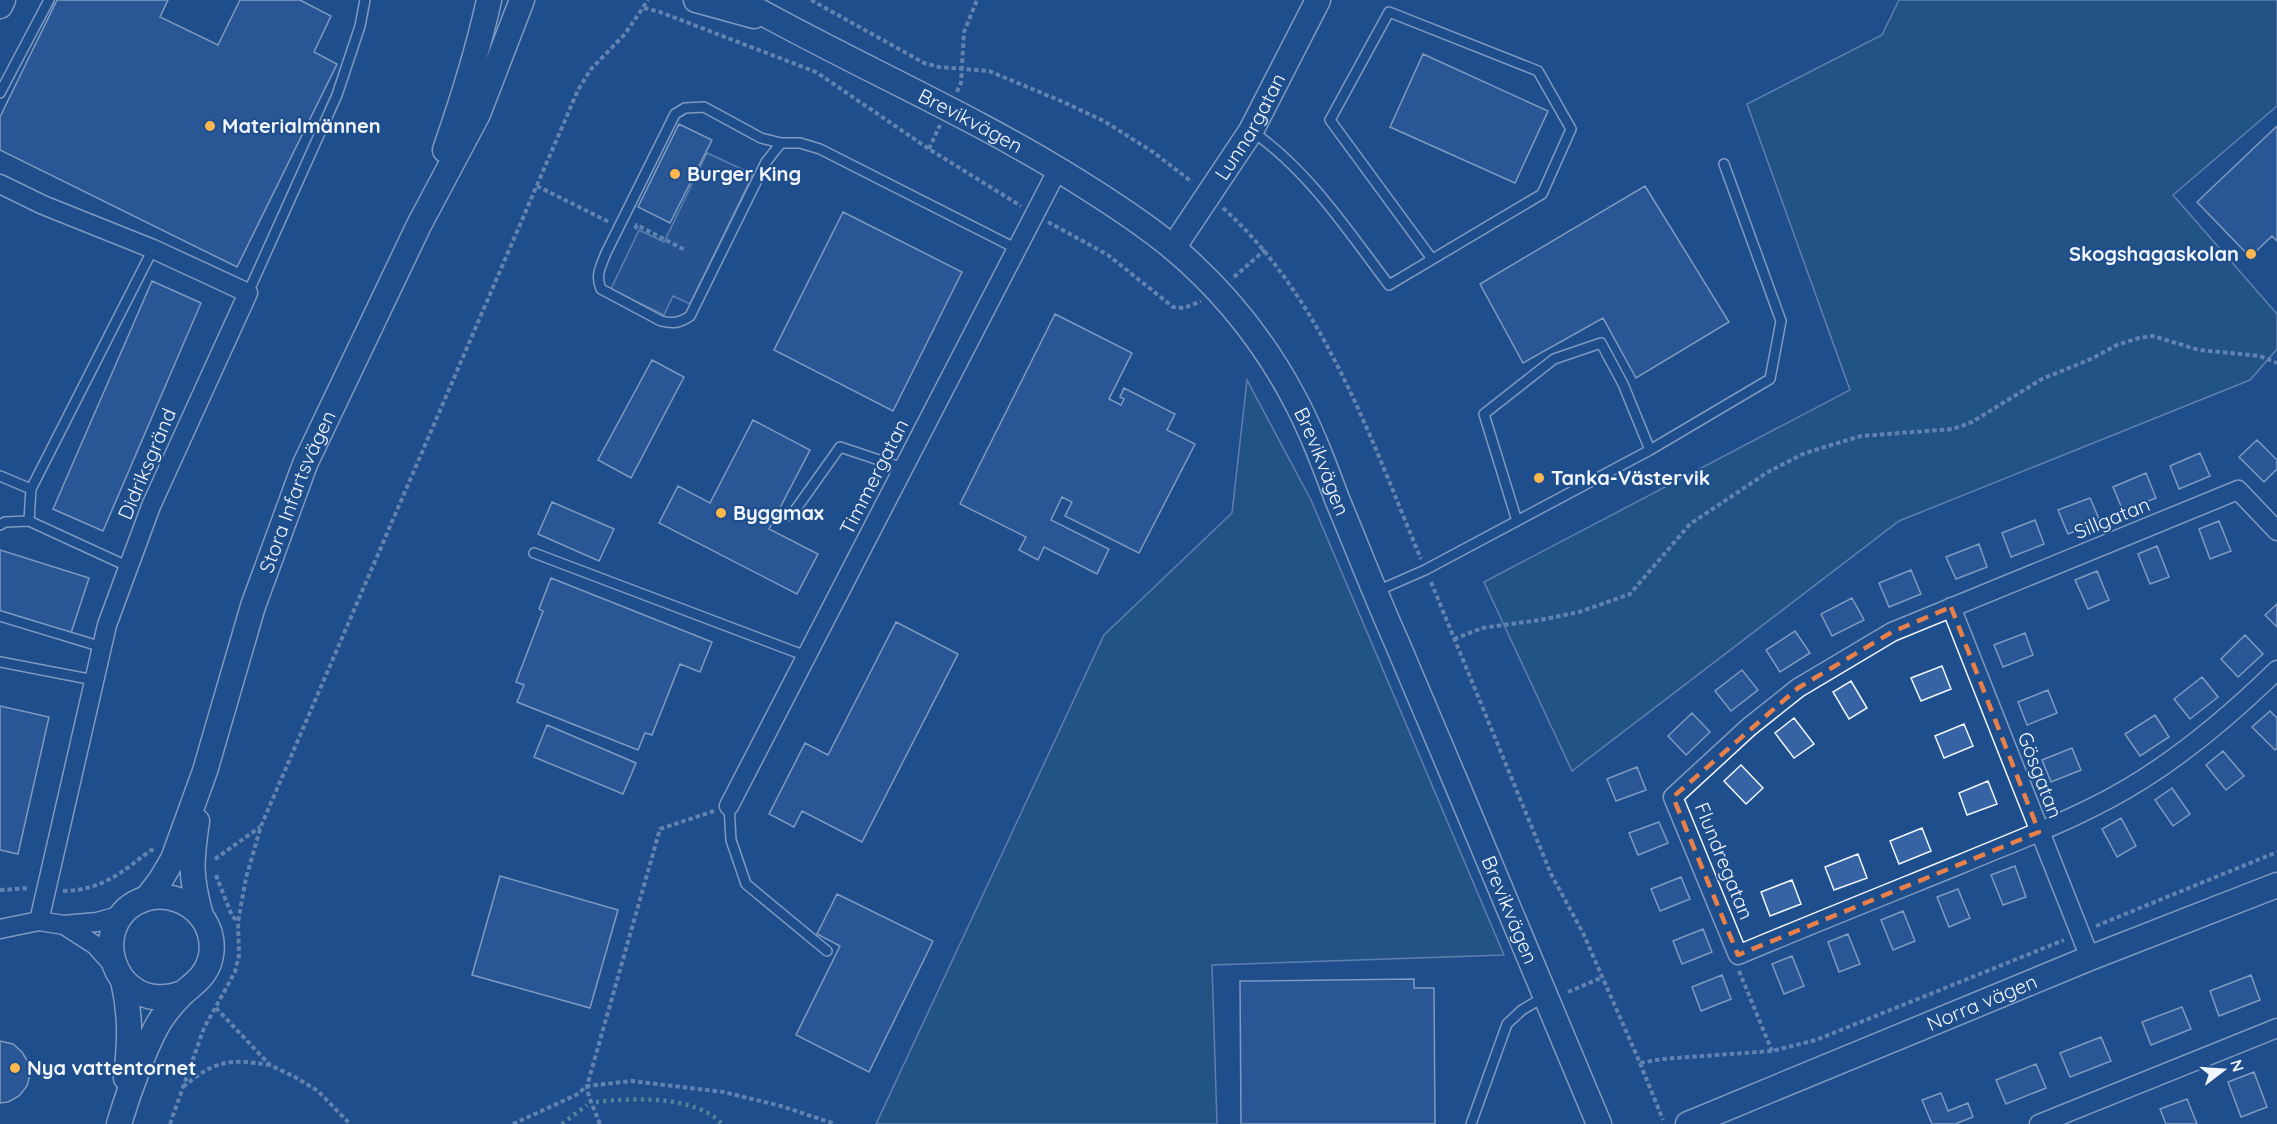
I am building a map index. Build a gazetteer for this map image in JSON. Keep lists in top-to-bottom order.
{
  "streets": {
    "street": [
      "Brevikvägen",
      "Lunnargatan",
      "Didriksgränd",
      "Timmergatan",
      "Stora Infartsvägen",
      "Sillgatan",
      "Gösgatan",
      "Flundregatan",
      "Norra vägen"
    ]
  },
  "crossings": [
    ["Brevikvägen", "Lunnargatan"],
    ["Brevikvägen", "Timmergatan"],
    ["Sillgatan", "Gösgatan"],
    ["Sillgatan", "Flundregatan"],
    ["Gösgatan", "Flundregatan"],
    ["Gösgatan", "Norra vägen"]
  ],
  "places": [
    "Materialmännen",
    "Burger King",
    "Skogshagaskolan",
    "Tanka-Västervik",
    "Byggmax",
    "Nya vattentornet"
  ],
  "north": "right"
}
